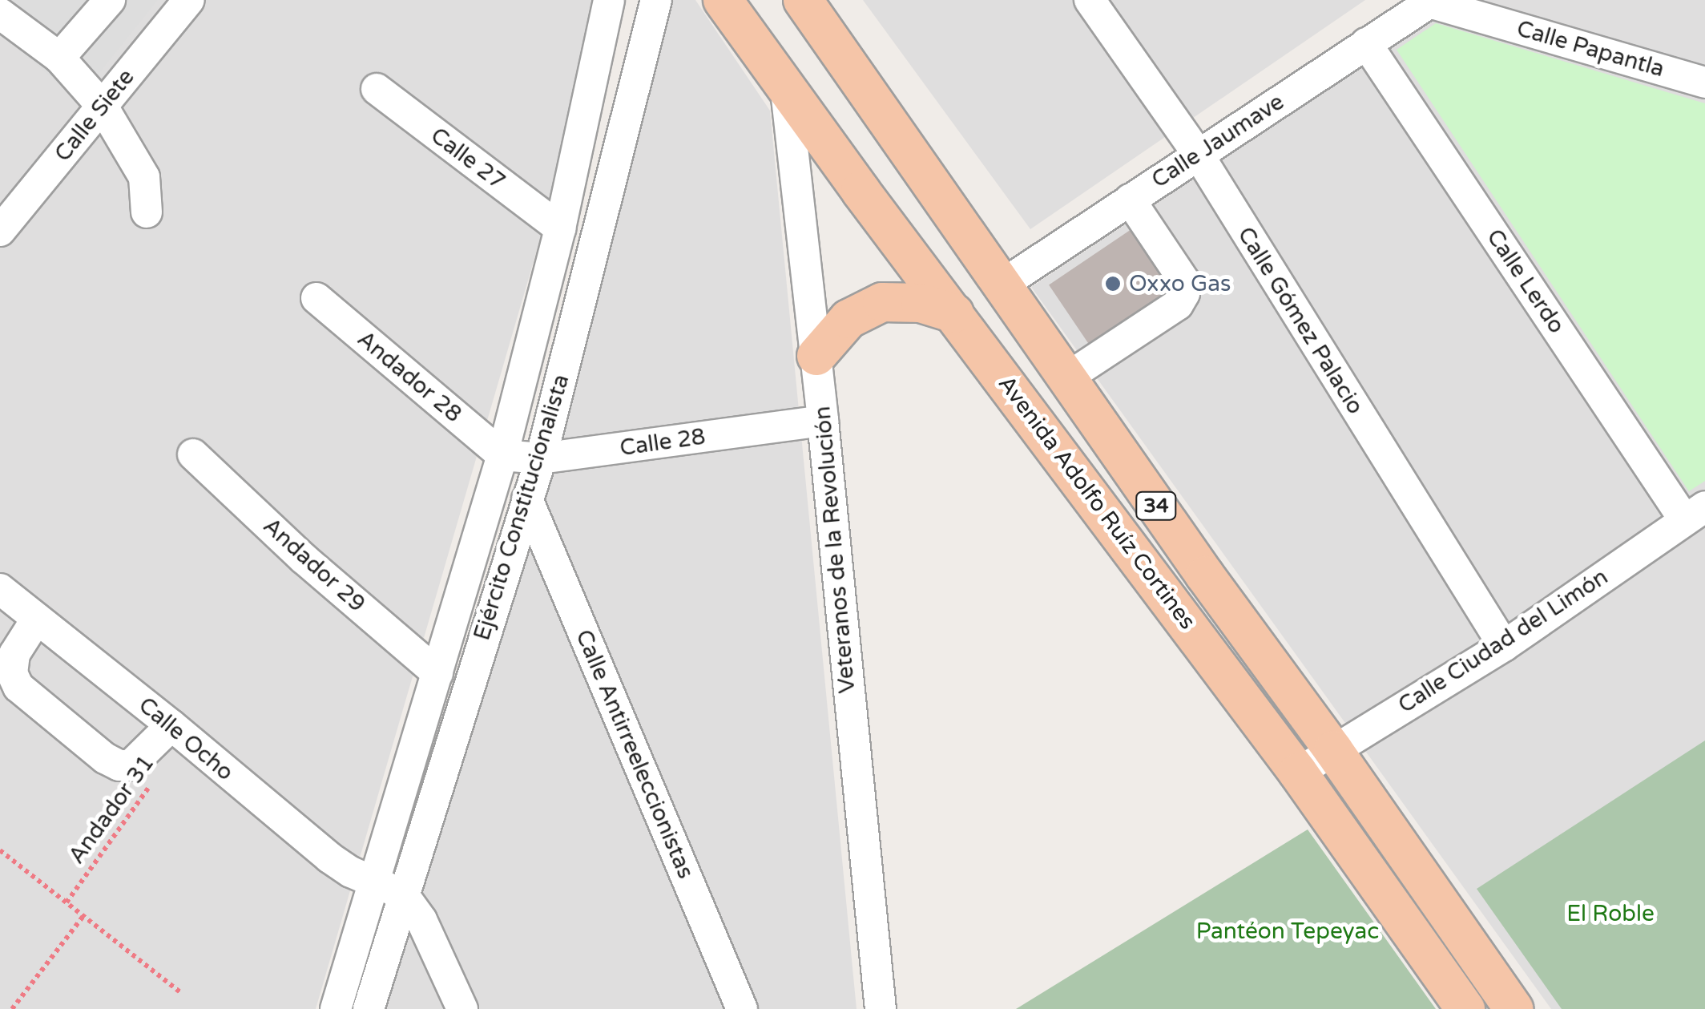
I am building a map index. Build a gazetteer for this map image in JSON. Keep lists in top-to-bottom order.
{
  "streets": {
    "main road": ["Avenida Adolfo Ruíz Cortines", "34"],
    "street": [
      "Calle Papantla",
      "Calle Siete",
      "Calle Jaumave",
      "Calle 27",
      "Calle Lerdo",
      "Calle Gómez Palacio",
      "Andador 28",
      "Calle 28",
      "Ejército Constitucionalista",
      "Veteranos de la Revolución",
      "Andador 29",
      "Calle Ciudad del Limón",
      "Calle Ocho",
      "Calle Antirreeleccionistas"
    ],
    "path": ["Andador 31"]
  },
  "crossings": [
    ["Calle Papantla", "Calle Jaumave"],
    ["Calle Jaumave", "Calle Lerdo"],
    ["Calle Jaumave", "Calle Gómez Palacio"],
    ["Calle Jaumave", "Avenida Adolfo Ruíz Cortines"],
    ["Calle 27", "Ejército Constitucionalista"],
    ["Calle Lerdo", "Calle Ciudad del Limón"],
    ["Calle Gómez Palacio", "Calle Ciudad del Limón"],
    ["Andador 28", "Calle 28"],
    ["Andador 28", "Ejército Constitucionalista"],
    ["Calle 28", "Ejército Constitucionalista"],
    ["Calle 28", "Veteranos de la Revolución"],
    ["Avenida Adolfo Ruíz Cortines", "Veteranos de la Revolución"],
    ["Avenida Adolfo Ruíz Cortines", "Calle Ciudad del Limón"],
    ["Ejército Constitucionalista", "Andador 29"],
    ["Ejército Constitucionalista", "Calle Ocho"],
    ["Ejército Constitucionalista", "Calle Antirreeleccionistas"],
    ["Calle Ocho", "Andador 31"]
  ],
  "parks": ["El Roble", "Pantéon Tepeyac"],
  "places": ["Oxxo Gas"]
}
